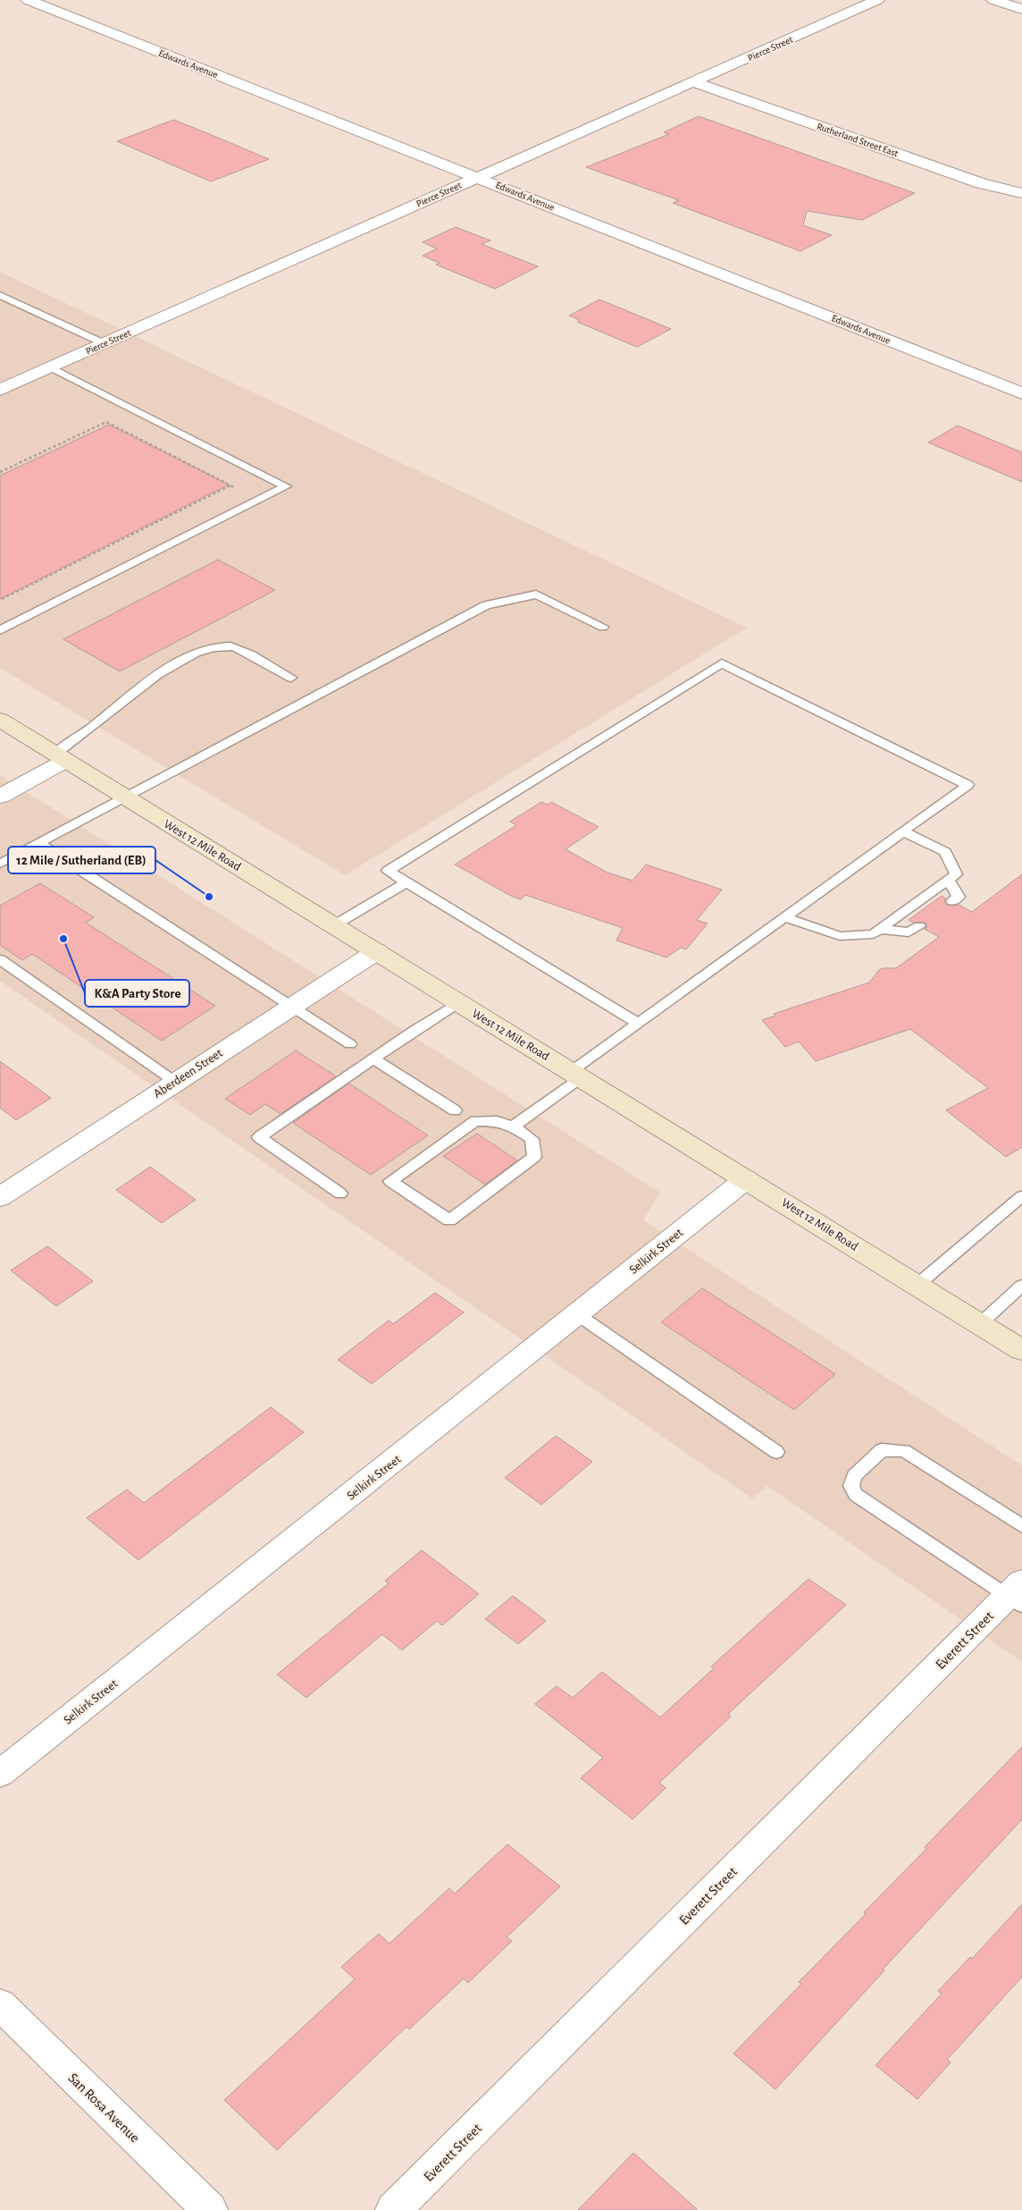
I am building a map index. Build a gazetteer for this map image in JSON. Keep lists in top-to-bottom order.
{
  "streets": {
    "main road": ["West 12 Mile Road"],
    "street": [
      "Pierce Street",
      "Edwards Avenue",
      "Rutherland Street East",
      "Aberdeen Street",
      "Selkirk Street",
      "Everett Street",
      "San Rosa Avenue"
    ]
  },
  "crossings": [
    ["Pierce Street", "Edwards Avenue"],
    ["Pierce Street", "Rutherland Street East"],
    ["West 12 Mile Road", "Aberdeen Street"],
    ["West 12 Mile Road", "Selkirk Street"]
  ],
  "places": ["12 Mile / Sutherland (EB)", "K&A Party Store"]
}
